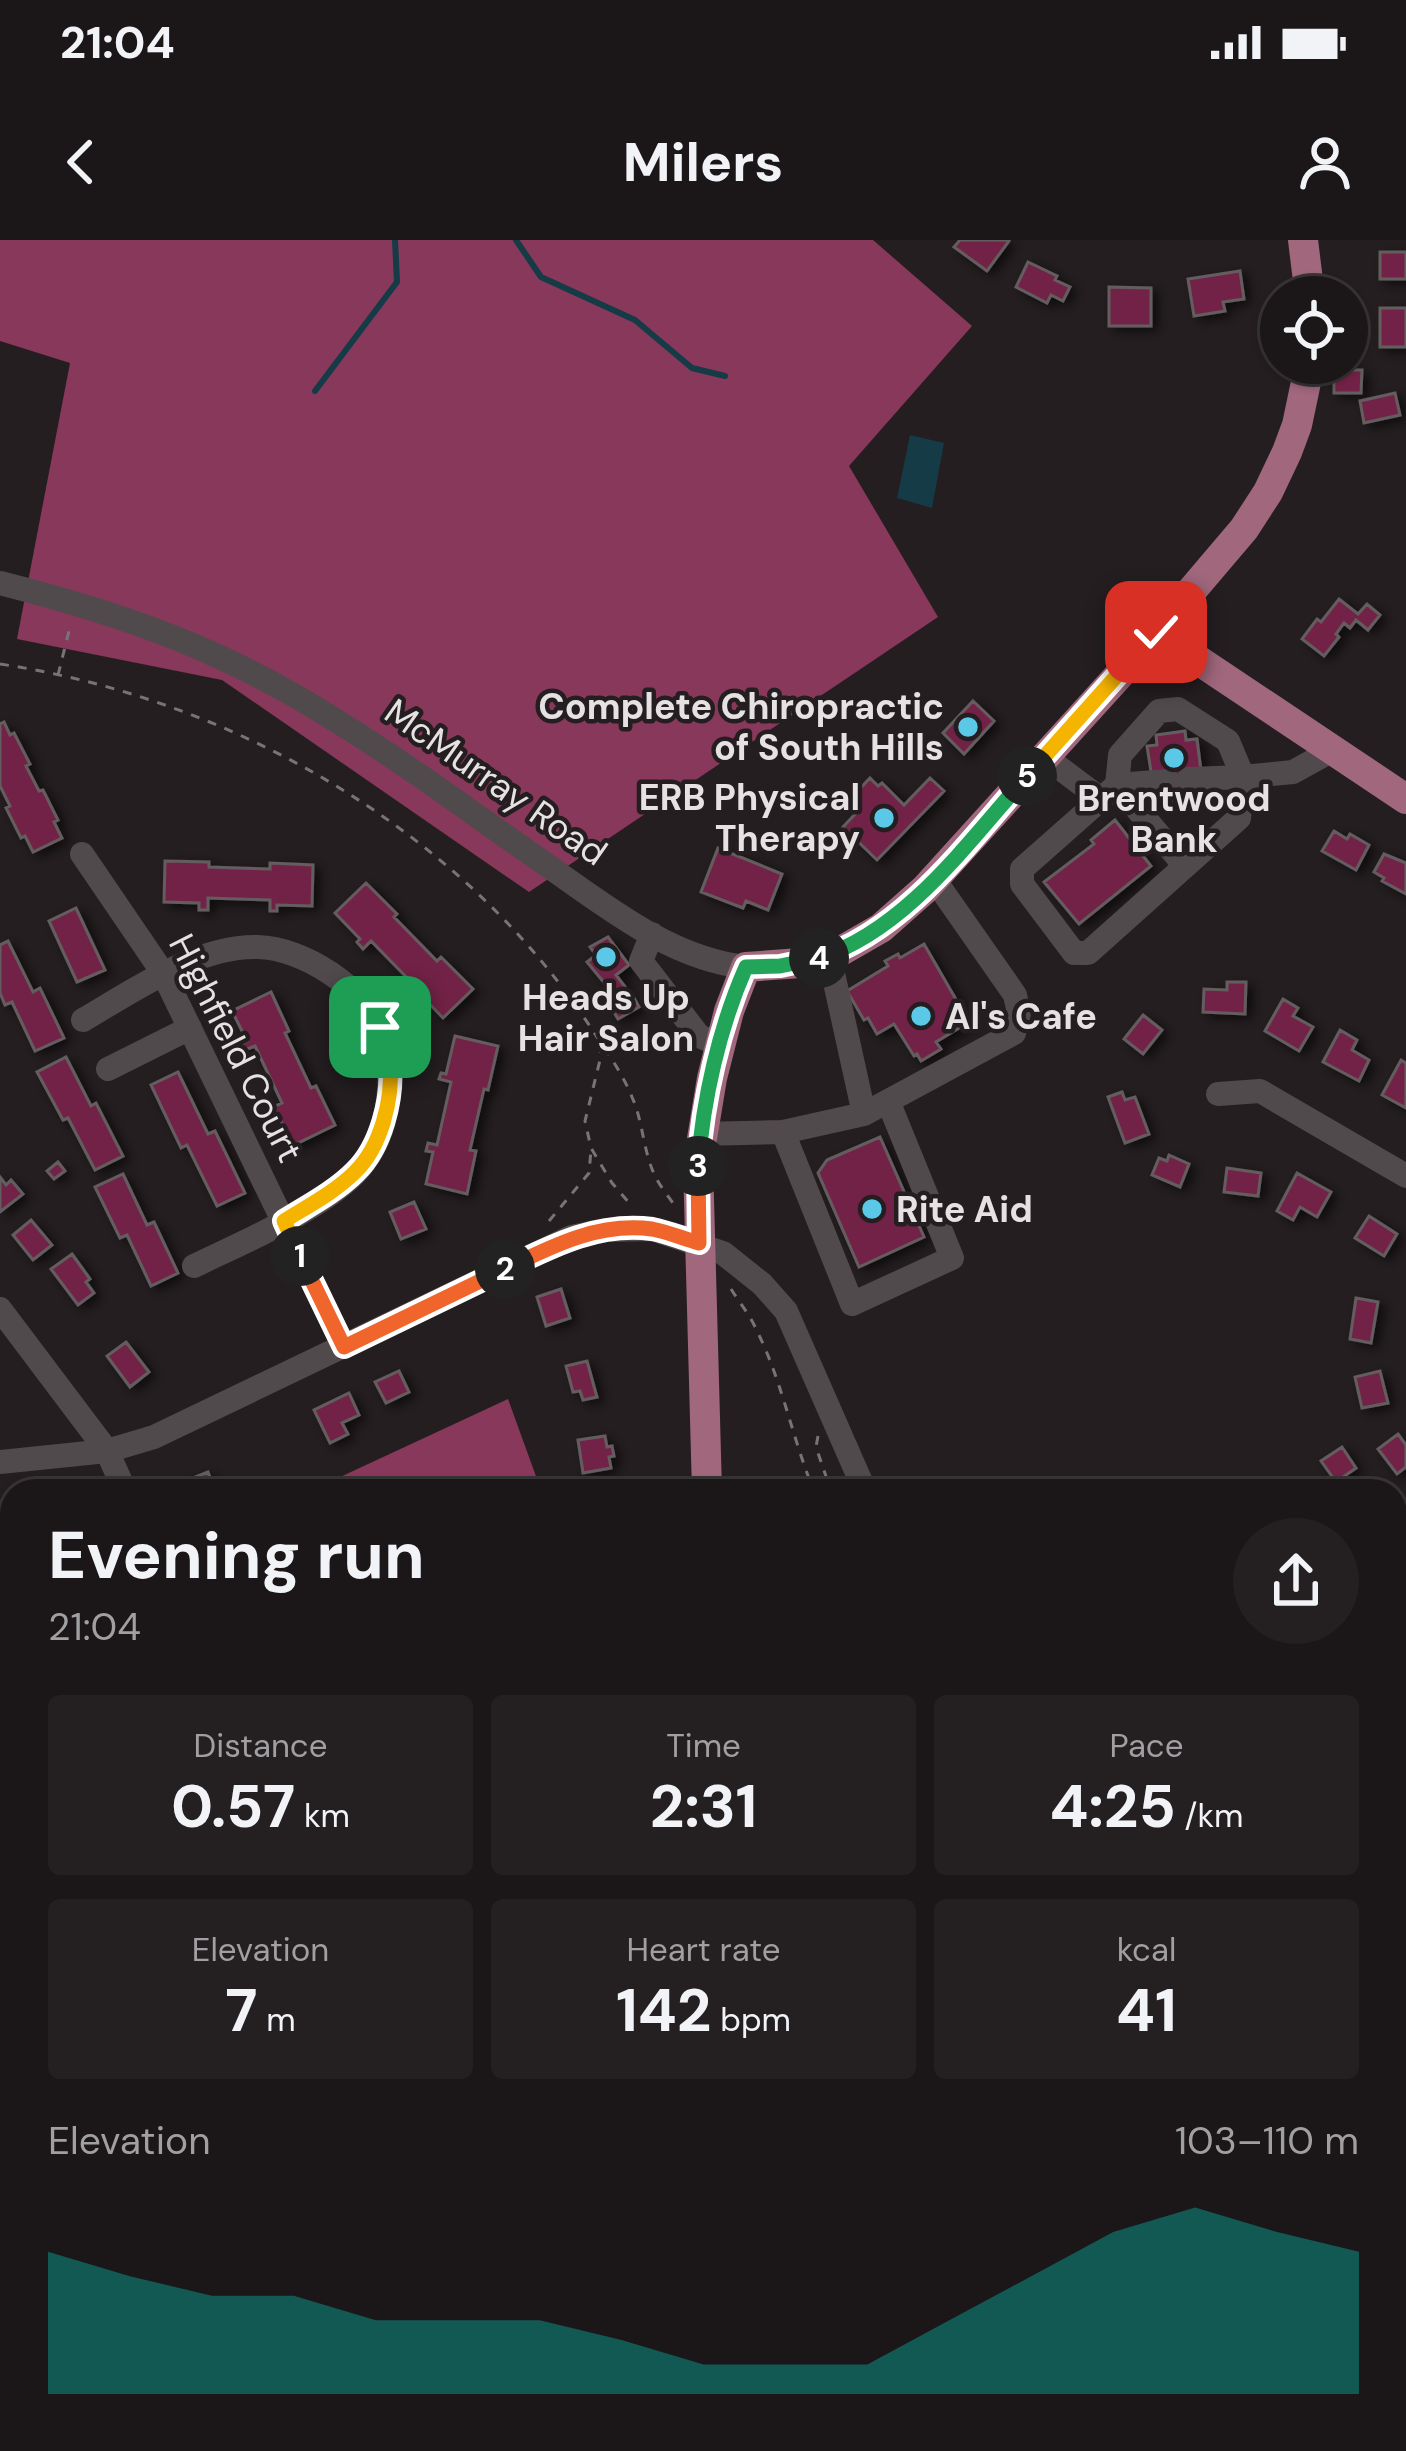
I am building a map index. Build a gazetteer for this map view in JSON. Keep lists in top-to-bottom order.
{
  "streets": {
    "main road": ["McMurray Road"],
    "street": ["Highfield Court"]
  },
  "places": [
    "Complete Chiropractic of South Hills",
    "Brentwood Bank",
    "ERB Physical Therapy",
    "Heads Up Hair Salon",
    "Al's Cafe",
    "Rite Aid"
  ],
  "page": {
    "status": "21:04",
    "header": "Milers",
    "pins": [
      "5",
      "4",
      "3",
      "1",
      "2"
    ],
    "heading": ["Evening run", "21:04"],
    "stats": [
      ["Distance", "0.57 km"],
      ["Time", "2:31"],
      ["Pace", "4:25 /km"],
      ["Elevation", "7 m"],
      ["Heart rate", "142 bpm"],
      ["kcal", "41"]
    ],
    "chart": ["Elevation", "103–110 m"]
  }
}
